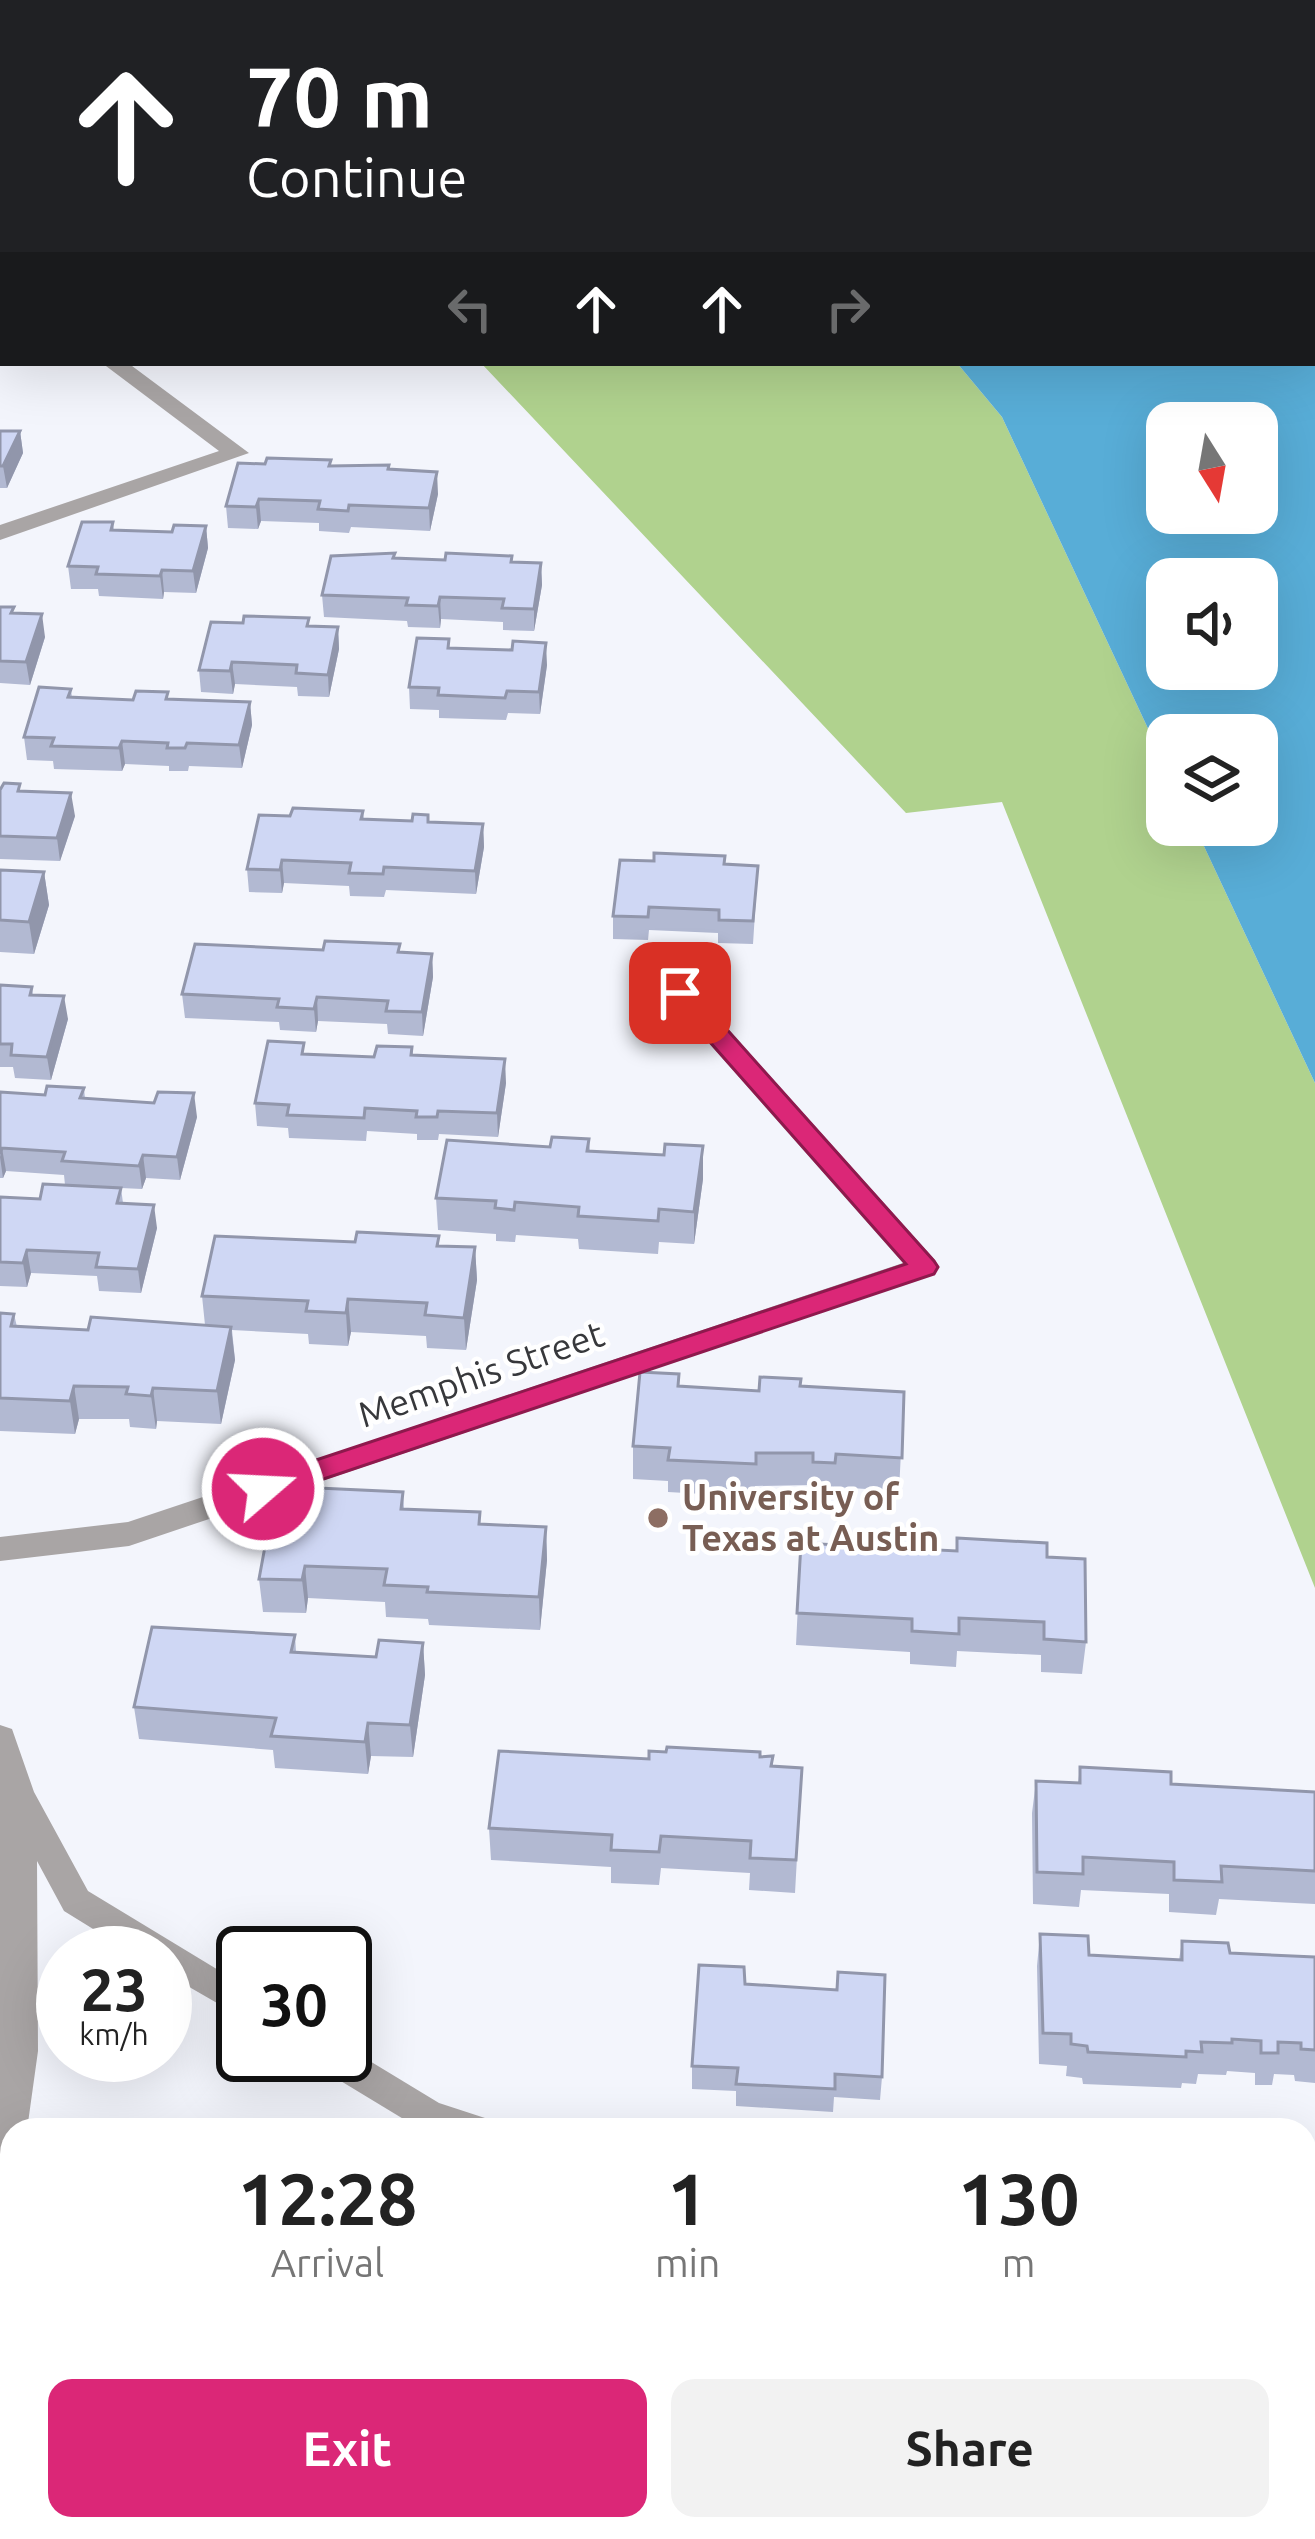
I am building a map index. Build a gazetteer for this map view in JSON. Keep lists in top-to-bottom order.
{
  "streets": {
    "street": ["Memphis Street"]
  },
  "places": ["University of Texas at Austin"],
  "north": "bottom",
  "page": {
    "turn": ["70 m", "Continue"],
    "speed": "23 km/h",
    "limit": "30",
    "eta": [
      "12:28",
      "Arrival",
      "1",
      "min",
      "130",
      "m"
    ],
    "buttons": ["Exit", "Share"]
  }
}
